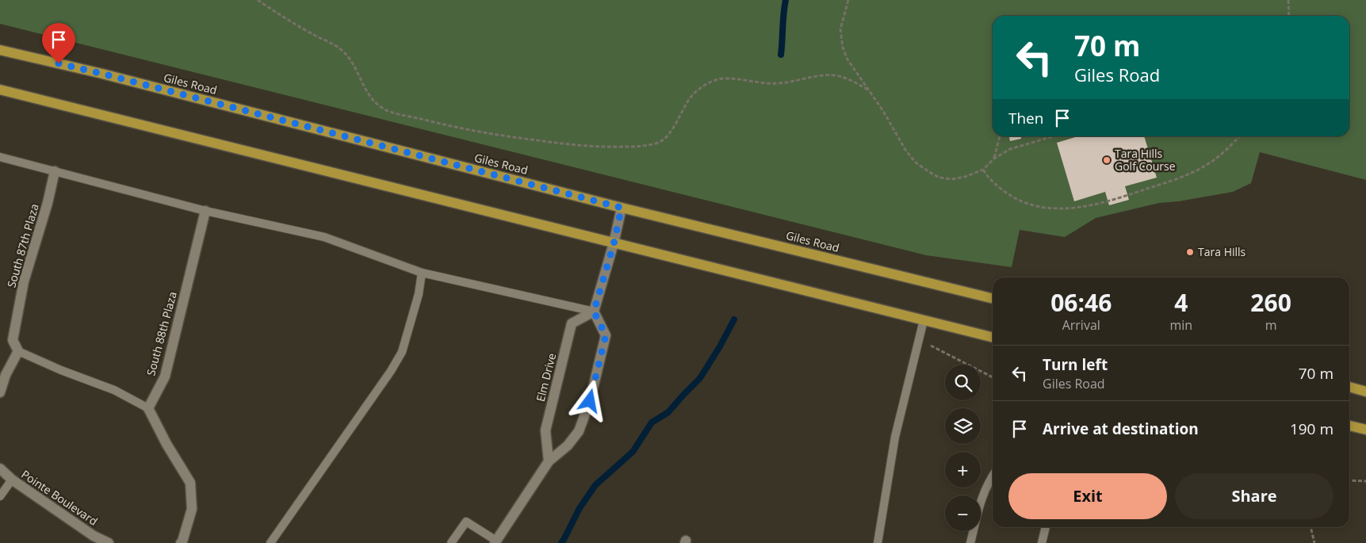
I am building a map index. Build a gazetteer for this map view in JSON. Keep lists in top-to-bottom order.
{
  "streets": {
    "main road": ["Giles Road"],
    "street": [
      "South 87th Plaza",
      "South 88th Plaza",
      "Elm Drive",
      "Pointe Boulevard"
    ]
  },
  "places": ["Tara Hills Golf Course", "Tara Hills"],
  "page": {
    "turn": ["70 m", "Giles Road"],
    "then": "Then",
    "eta": [
      "06:46",
      "Arrival",
      "4",
      "min",
      "260",
      "m"
    ],
    "list": [
      {
        "name": "Turn left",
        "note": "Giles Road",
        "value": "70 m"
      },
      {
        "name": "Arrive at destination",
        "value": "190 m"
      }
    ],
    "map_buttons": ["+", "−"],
    "buttons": ["Exit", "Share"]
  }
}
